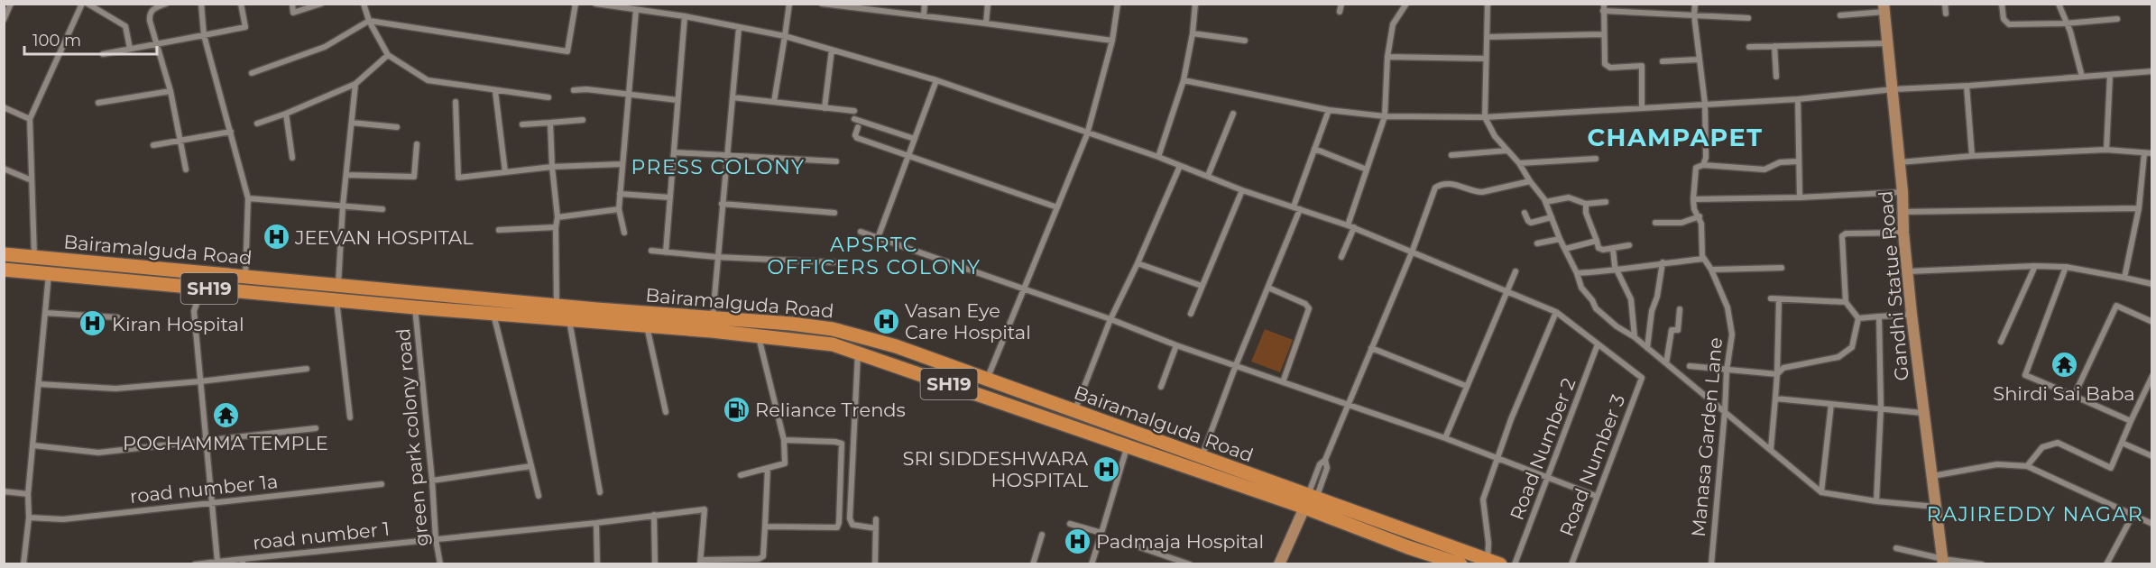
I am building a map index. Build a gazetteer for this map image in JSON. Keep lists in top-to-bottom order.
{
  "streets": {
    "main road": ["Bairamalguda Road", "SH19"],
    "street": [
      "Gandhi Statue Road",
      "green park colony road",
      "Manasa Garden Lane",
      "Road Number 2",
      "Road Number 3",
      "road number 1a",
      "road number 1"
    ]
  },
  "crossings": [
    ["Bairamalguda Road", "green park colony road"],
    ["green park colony road", "road number 1"],
    ["Road Number 2", "Road Number 3"]
  ],
  "districts": [
    "CHAMPAPET",
    "PRESS COLONY",
    "APSRTC OFFICERS COLONY",
    "RAJIREDDY NAGAR"
  ],
  "places": {
    "hospital": [
      "JEEVAN HOSPITAL",
      "Vasan Eye Care Hospital",
      "Kiran Hospital",
      "SRI SIDDESHWARA HOSPITAL",
      "Padmaja Hospital"
    ],
    "temple": ["Shirdi Sai Baba", "POCHAMMA TEMPLE"],
    "fuel station": ["Reliance Trends"]
  },
  "scale_bar": "100 m"
}
